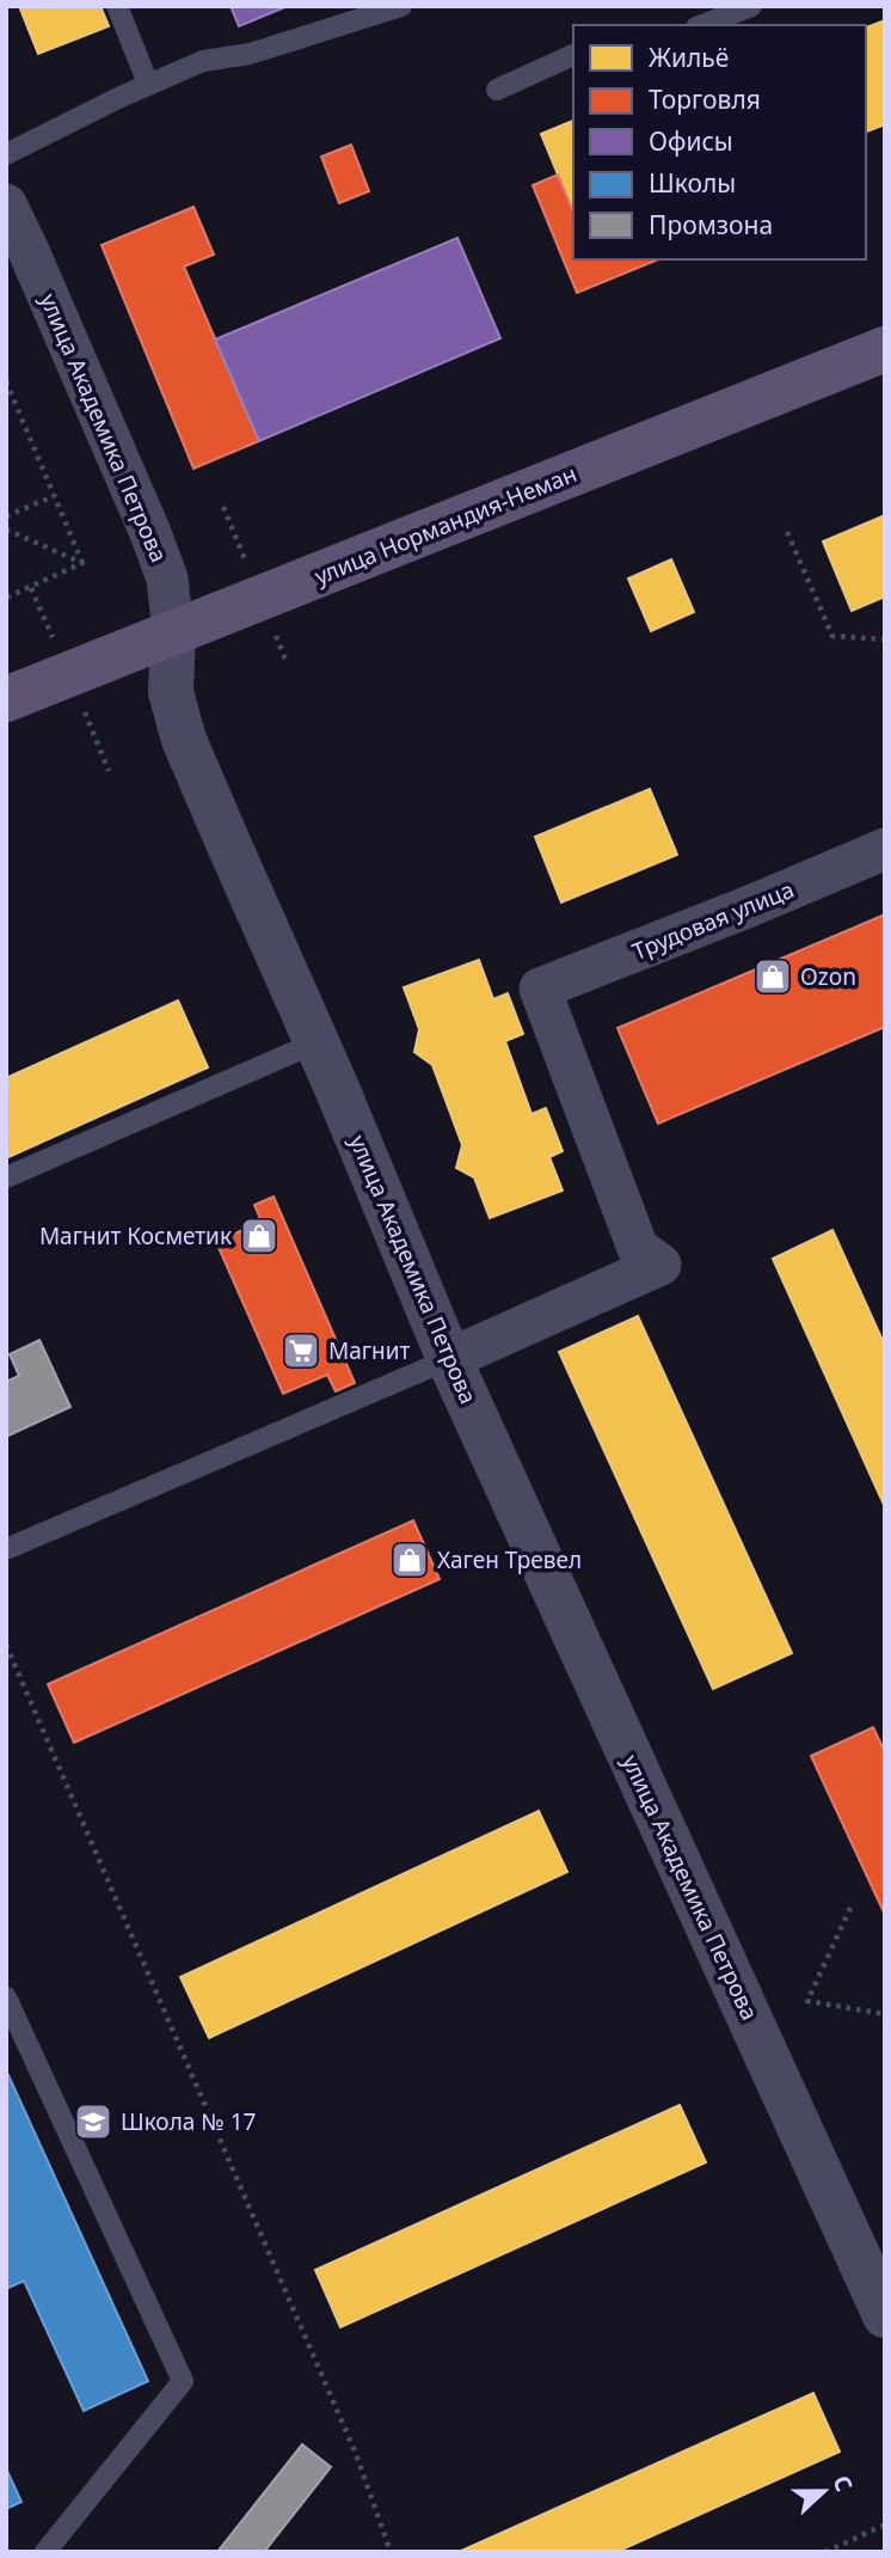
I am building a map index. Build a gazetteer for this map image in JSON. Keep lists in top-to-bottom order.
{
  "streets": {
    "main road": ["улица Нормандия-Неман"],
    "street": ["улица Академика Петрова", "Трудовая улица"]
  },
  "crossings": [
    ["улица Академика Петрова", "улица Нормандия-Неман"],
    ["улица Академика Петрова", "Трудовая улица"]
  ],
  "places": {
    "shop": ["Ozon", "Магнит Косметик", "Хаген Тревел"],
    "supermarket": ["Магнит"],
    "school or university": ["Школа № 17"]
  },
  "legend": [
    "Жильё",
    "Торговля",
    "Офисы",
    "Школы",
    "Промзона"
  ],
  "north": "right"
}
